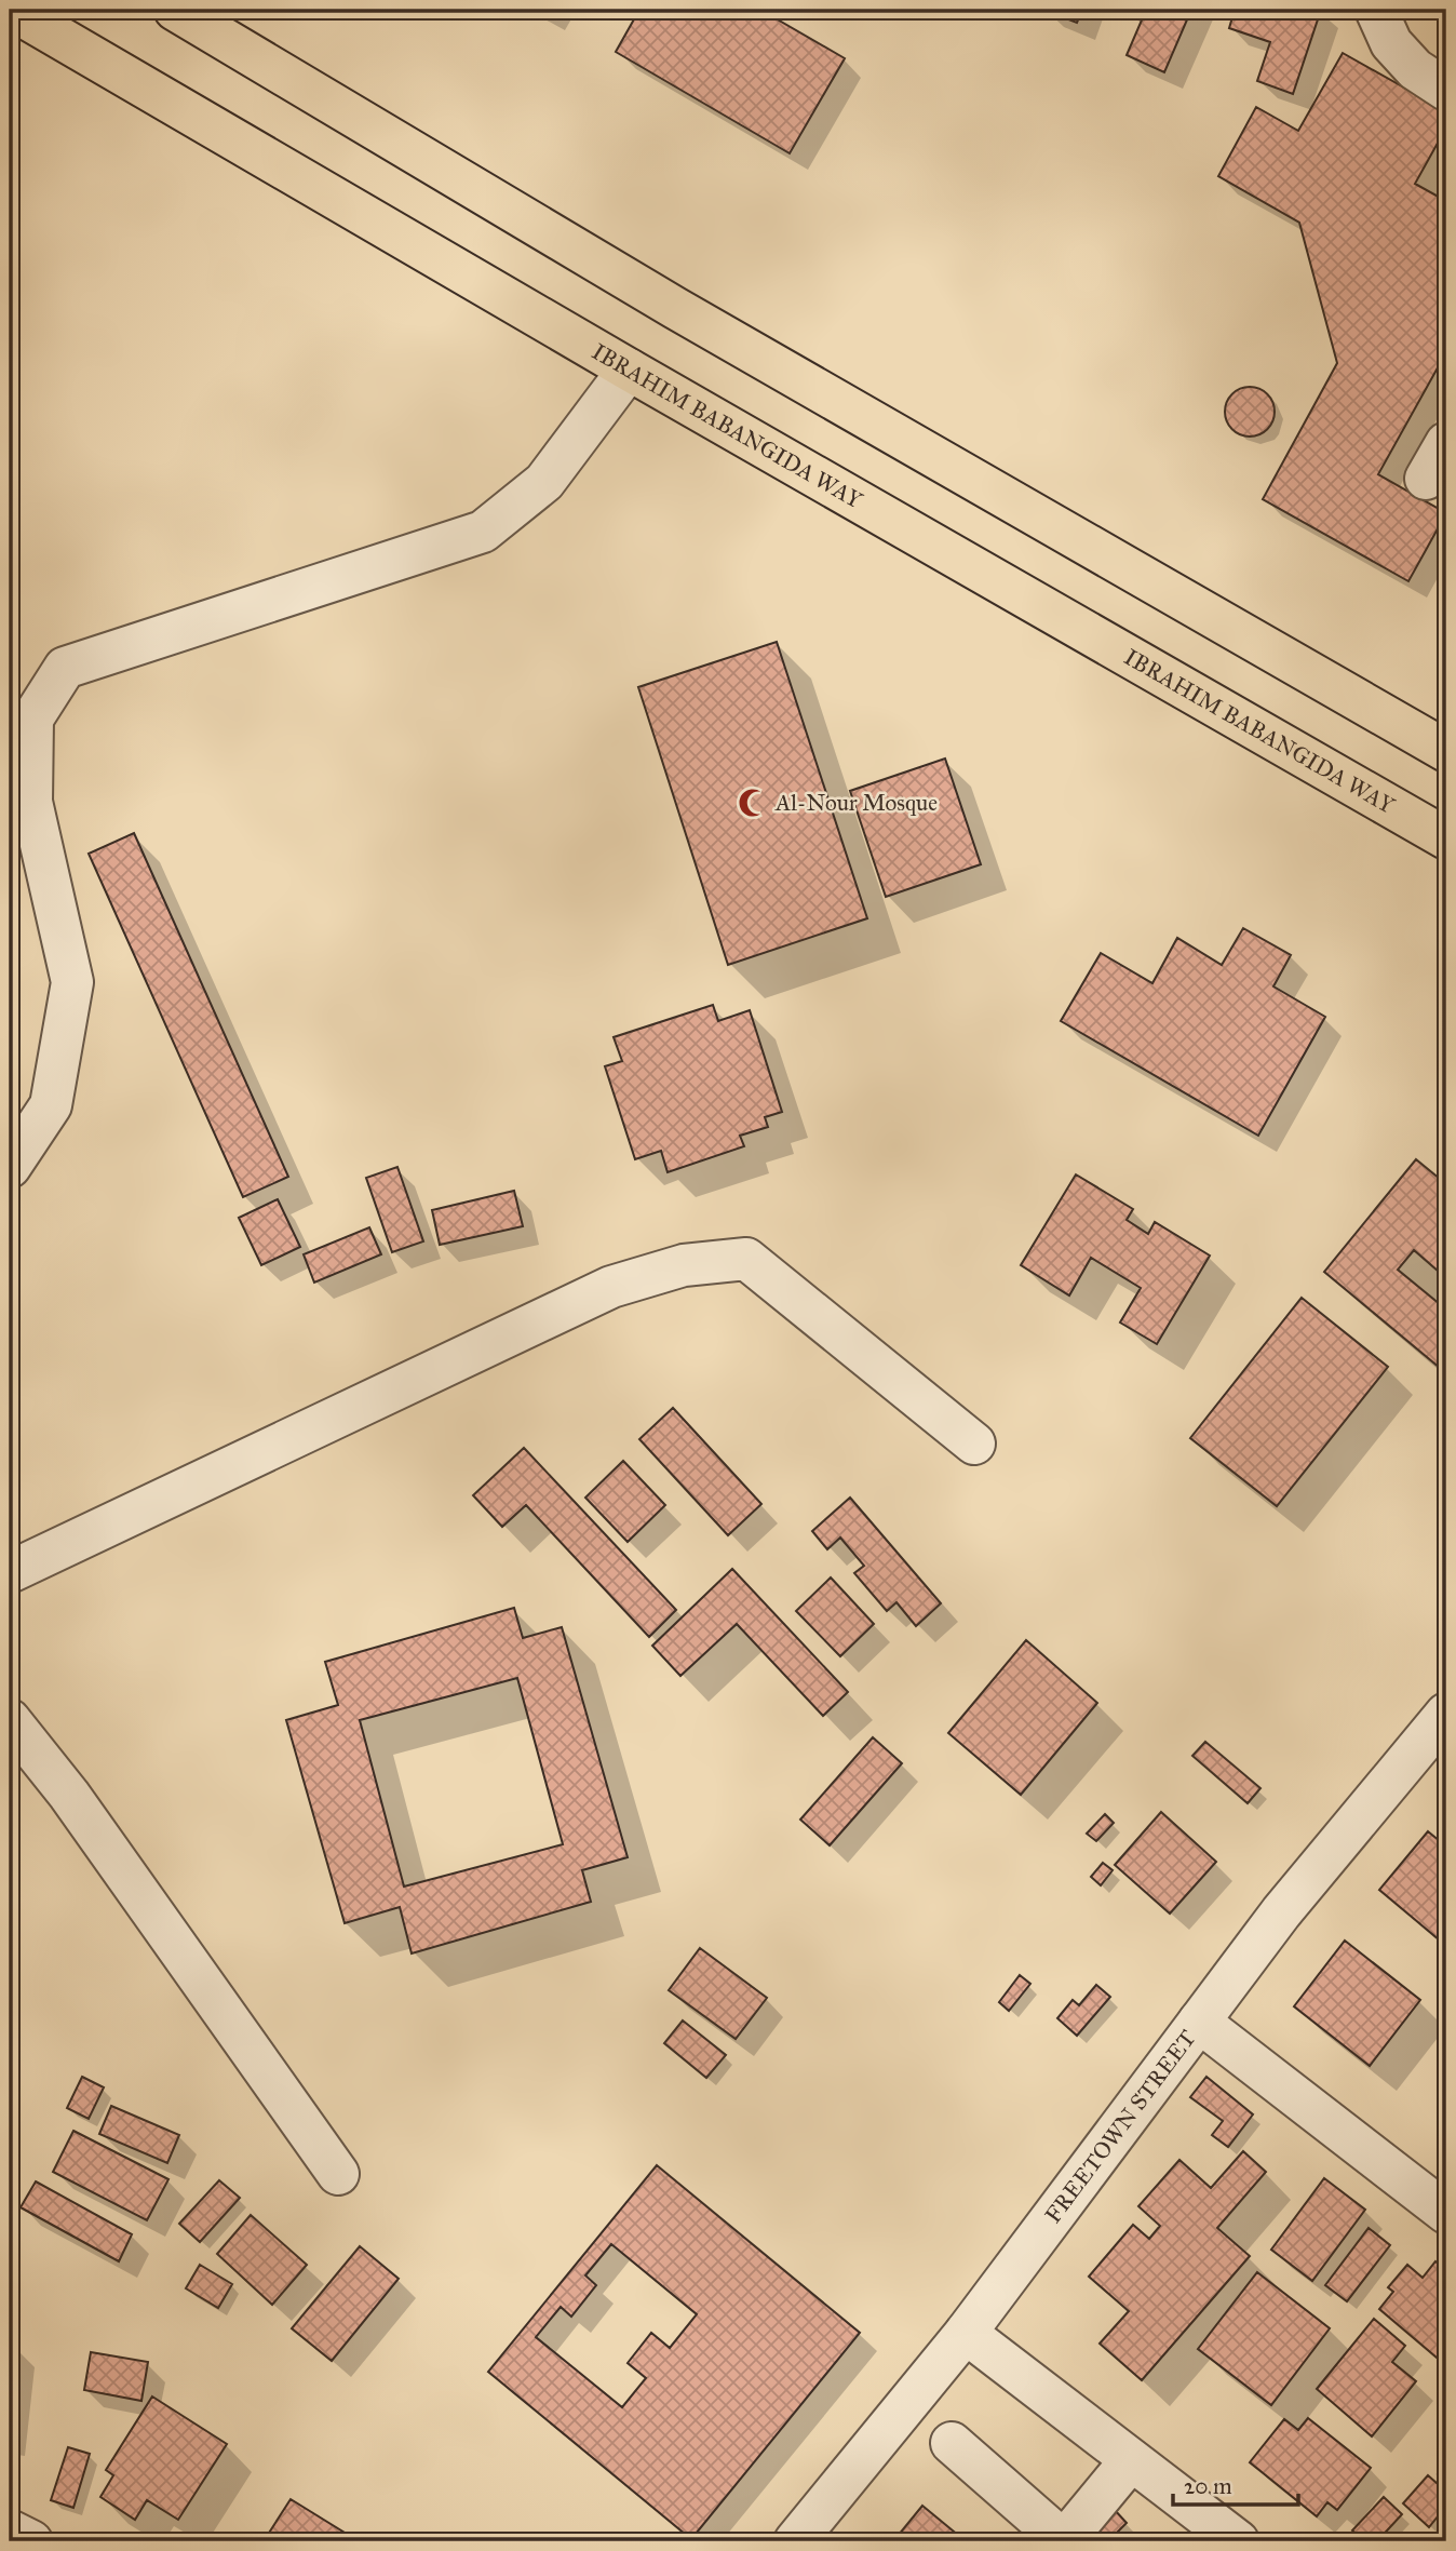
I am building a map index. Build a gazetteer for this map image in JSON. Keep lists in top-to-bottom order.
{
  "streets": {
    "main road": ["IBRAHIM BABANGIDA WAY"],
    "street": ["FREETOWN STREET"]
  },
  "places": {
    "mosque": ["Al-Nour Mosque"]
  },
  "scale_bar": "20 m"
}
